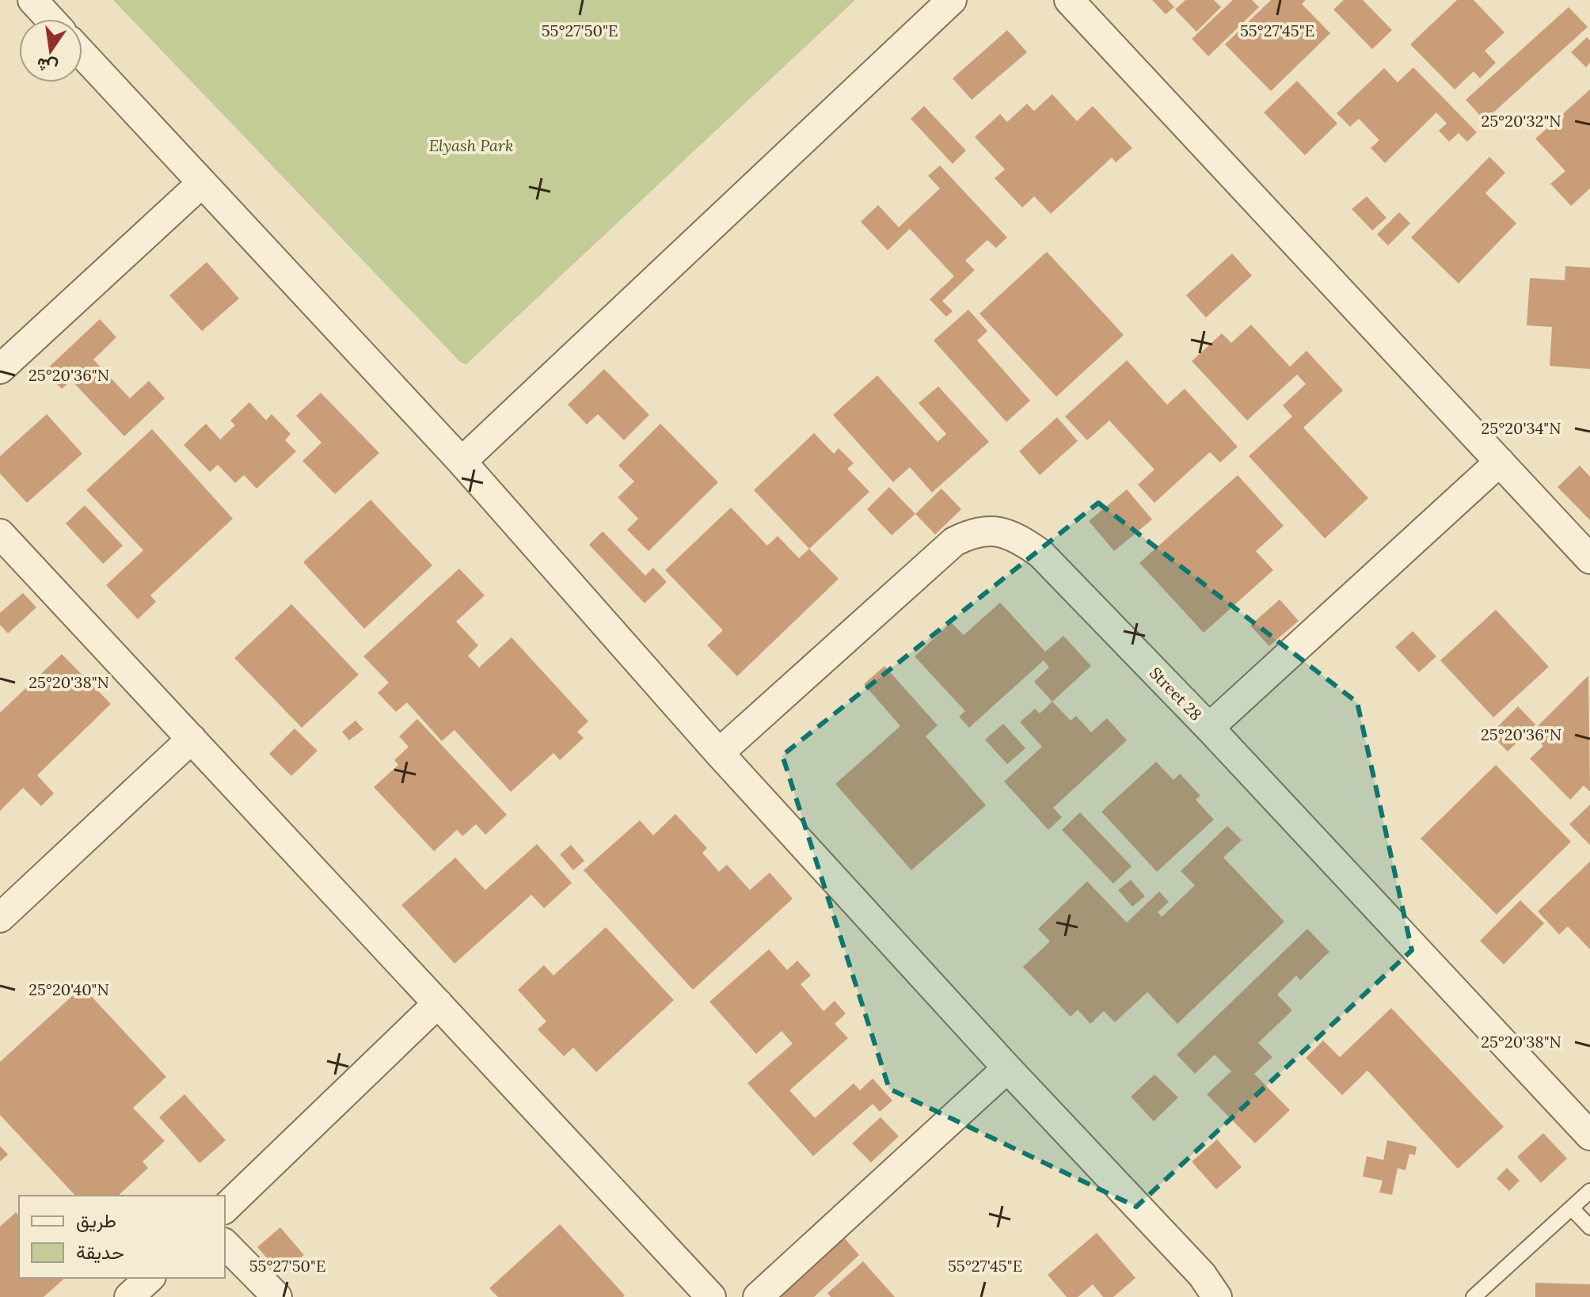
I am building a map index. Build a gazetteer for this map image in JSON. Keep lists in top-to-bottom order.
{
  "streets": {
    "street": ["Street 28"]
  },
  "parks": ["Elyash Park"],
  "legend": ["طريق", "حديقة"],
  "north": "bottom",
  "coordinates": [
    "55°27'50\"E",
    "55°27'45\"E",
    "25°20'32\"N",
    "25°20'36\"N",
    "25°20'34\"N",
    "25°20'38\"N",
    "25°20'40\"N"
  ]
}
